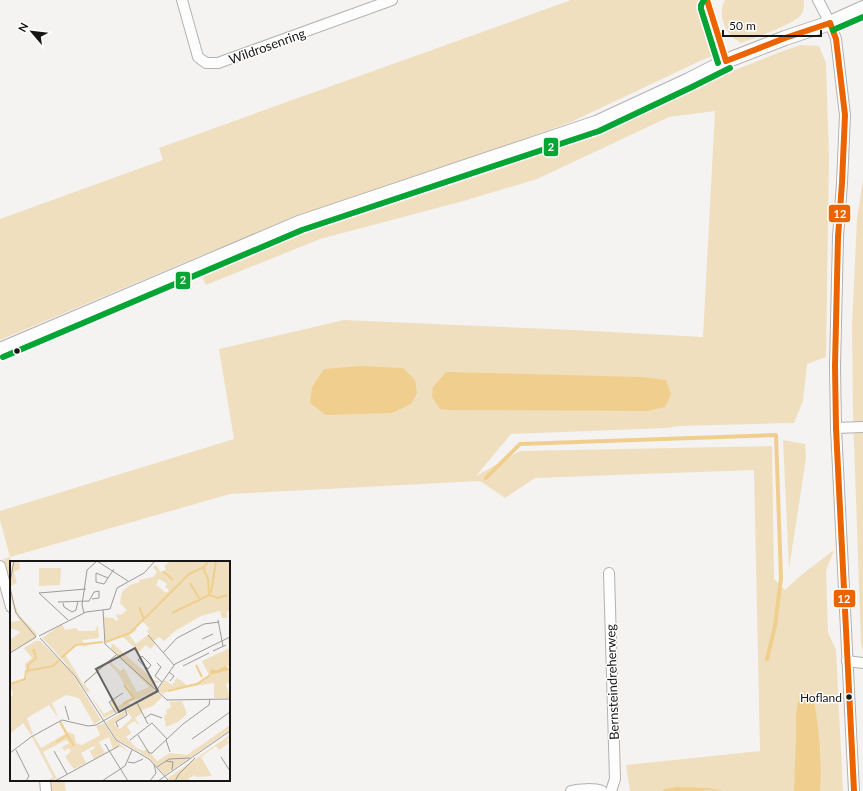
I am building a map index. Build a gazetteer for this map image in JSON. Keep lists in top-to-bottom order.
{
  "streets": {
    "street": ["Wildrosenring", "Bernsteindreherweg"]
  },
  "places": ["Hofland"],
  "lines": ["transit line 12", "transit line 2"],
  "scale_bar": "50 m",
  "north": "top left"
}
